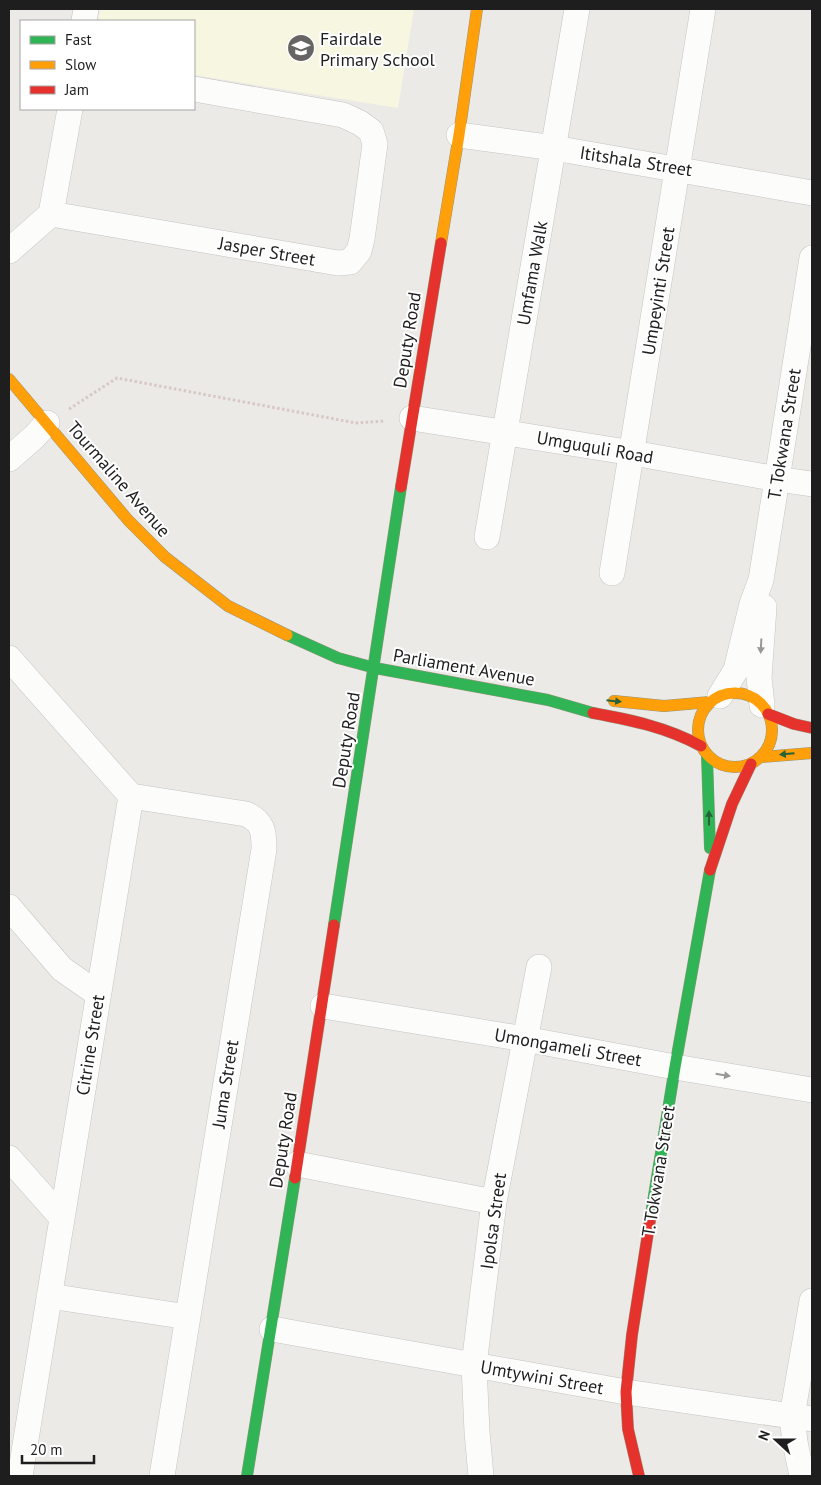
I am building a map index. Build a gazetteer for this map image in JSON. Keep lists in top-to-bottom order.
{
  "streets": {
    "street": [
      "Ititshala Street",
      "Jasper Street",
      "Umfama Walk",
      "Umpeyinti Street",
      "Deputy Road",
      "T. Tokwana Street",
      "Umguquli Road",
      "Tourmaline Avenue",
      "Parliament Avenue",
      "Citrine Street",
      "Umongameli Street",
      "Juma Street",
      "Ipolsa Street",
      "Umtywini Street"
    ]
  },
  "crossings": [
    ["Ititshala Street", "Umfama Walk"],
    ["Ititshala Street", "Umpeyinti Street"],
    ["Ititshala Street", "Deputy Road"],
    ["Umfama Walk", "Umguquli Road"],
    ["Umpeyinti Street", "Umguquli Road"],
    ["Deputy Road", "Umguquli Road"],
    ["Deputy Road", "Tourmaline Avenue"],
    ["Deputy Road", "Parliament Avenue"],
    ["Deputy Road", "Umongameli Street"],
    ["Deputy Road", "Umtywini Street"],
    ["T. Tokwana Street", "Umguquli Road"],
    ["T. Tokwana Street", "Parliament Avenue"],
    ["T. Tokwana Street", "Umongameli Street"],
    ["T. Tokwana Street", "Umtywini Street"],
    ["Tourmaline Avenue", "Parliament Avenue"],
    ["Citrine Street", "Juma Street"],
    ["Umongameli Street", "Ipolsa Street"],
    ["Ipolsa Street", "Umtywini Street"]
  ],
  "places": {
    "school or university": ["Fairdale Primary School"]
  },
  "legend": ["Fast", "Slow", "Jam"],
  "scale_bar": "20 m",
  "north": "left"
}
